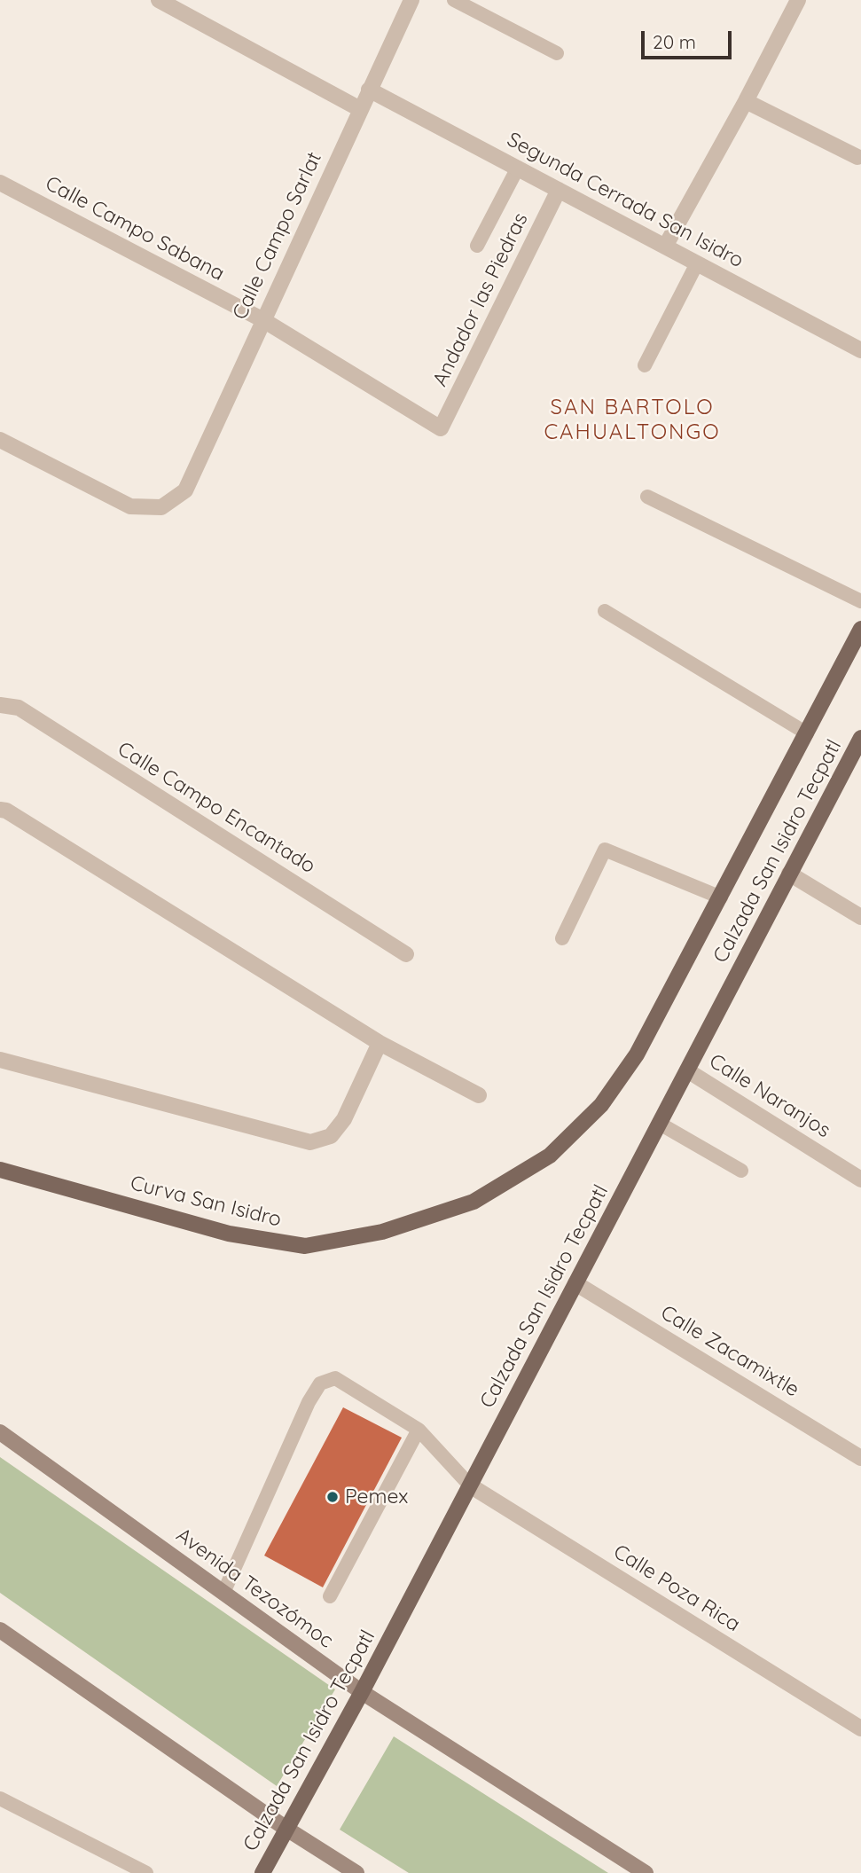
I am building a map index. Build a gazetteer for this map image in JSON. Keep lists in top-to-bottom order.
{
  "streets": {
    "main road": ["Calzada San Isidro Tecpatl", "Curva San Isidro", "Avenida Tezozómoc"],
    "street": [
      "Segunda Cerrada San Isidro",
      "Calle Campo Sabana",
      "Calle Campo Sarlat",
      "Andador las Piedras",
      "Calle Campo Encantado",
      "Calle Naranjos",
      "Calle Zacamixtle",
      "Calle Poza Rica"
    ]
  },
  "crossings": [
    ["Segunda Cerrada San Isidro", "Calle Campo Sarlat"],
    ["Segunda Cerrada San Isidro", "Andador las Piedras"],
    ["Calle Campo Sabana", "Calle Campo Sarlat"],
    ["Calle Campo Sabana", "Andador las Piedras"],
    ["Calzada San Isidro Tecpatl", "Calle Naranjos"],
    ["Calzada San Isidro Tecpatl", "Curva San Isidro"],
    ["Calzada San Isidro Tecpatl", "Calle Zacamixtle"],
    ["Calzada San Isidro Tecpatl", "Avenida Tezozómoc"],
    ["Calzada San Isidro Tecpatl", "Calle Poza Rica"]
  ],
  "districts": ["SAN BARTOLO CAHUALTONGO"],
  "places": ["Pemex"],
  "scale_bar": "20 m"
}
